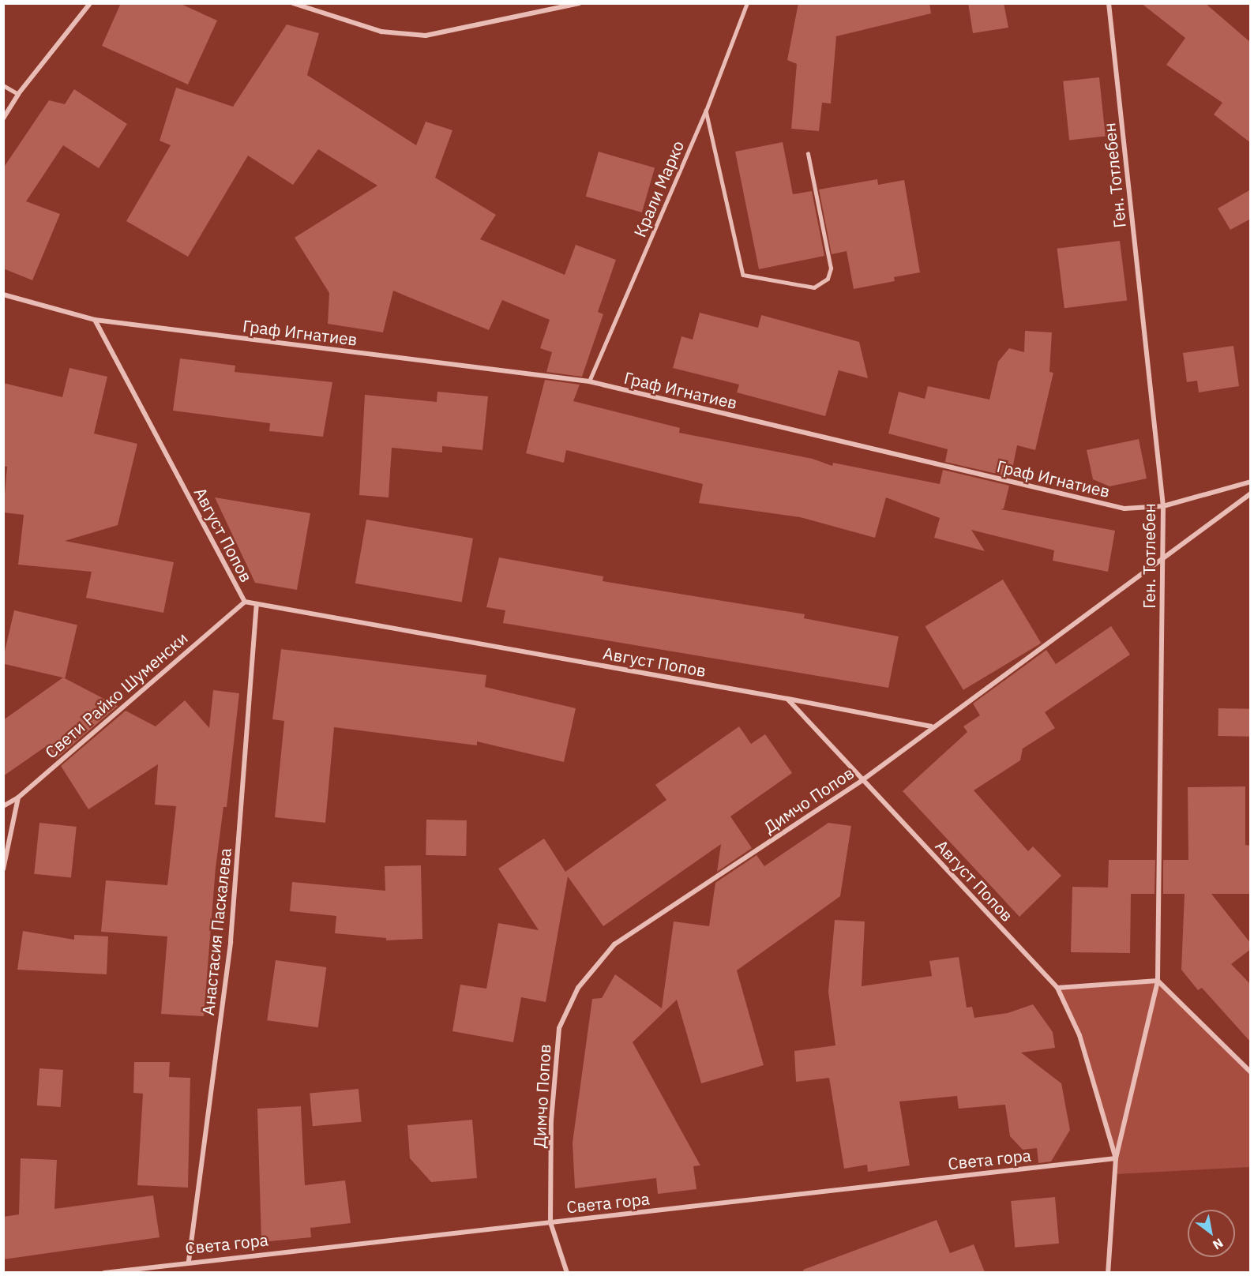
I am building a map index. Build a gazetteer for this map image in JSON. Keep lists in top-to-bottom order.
{
  "streets": {
    "street": [
      "Ген. Тотлебен",
      "Граф Игнатиев",
      "Август Попов",
      "Свети Райко Шуменски",
      "Димчо Попов",
      "Анастасия Паскалева",
      "Света гора"
    ],
    "lane": ["Крали Марко"]
  },
  "crossings": [
    ["Ген. Тотлебен", "Граф Игнатиев"],
    ["Ген. Тотлебен", "Август Попов"],
    ["Ген. Тотлебен", "Димчо Попов"],
    ["Ген. Тотлебен", "Света гора"],
    ["Крали Марко", "Граф Игнатиев"],
    ["Граф Игнатиев", "Август Попов"],
    ["Август Попов", "Свети Райко Шуменски"],
    ["Август Попов", "Димчо Попов"],
    ["Август Попов", "Анастасия Паскалева"],
    ["Август Попов", "Света гора"],
    ["Димчо Попов", "Света гора"],
    ["Анастасия Паскалева", "Света гора"]
  ],
  "north": "bottom right"
}
